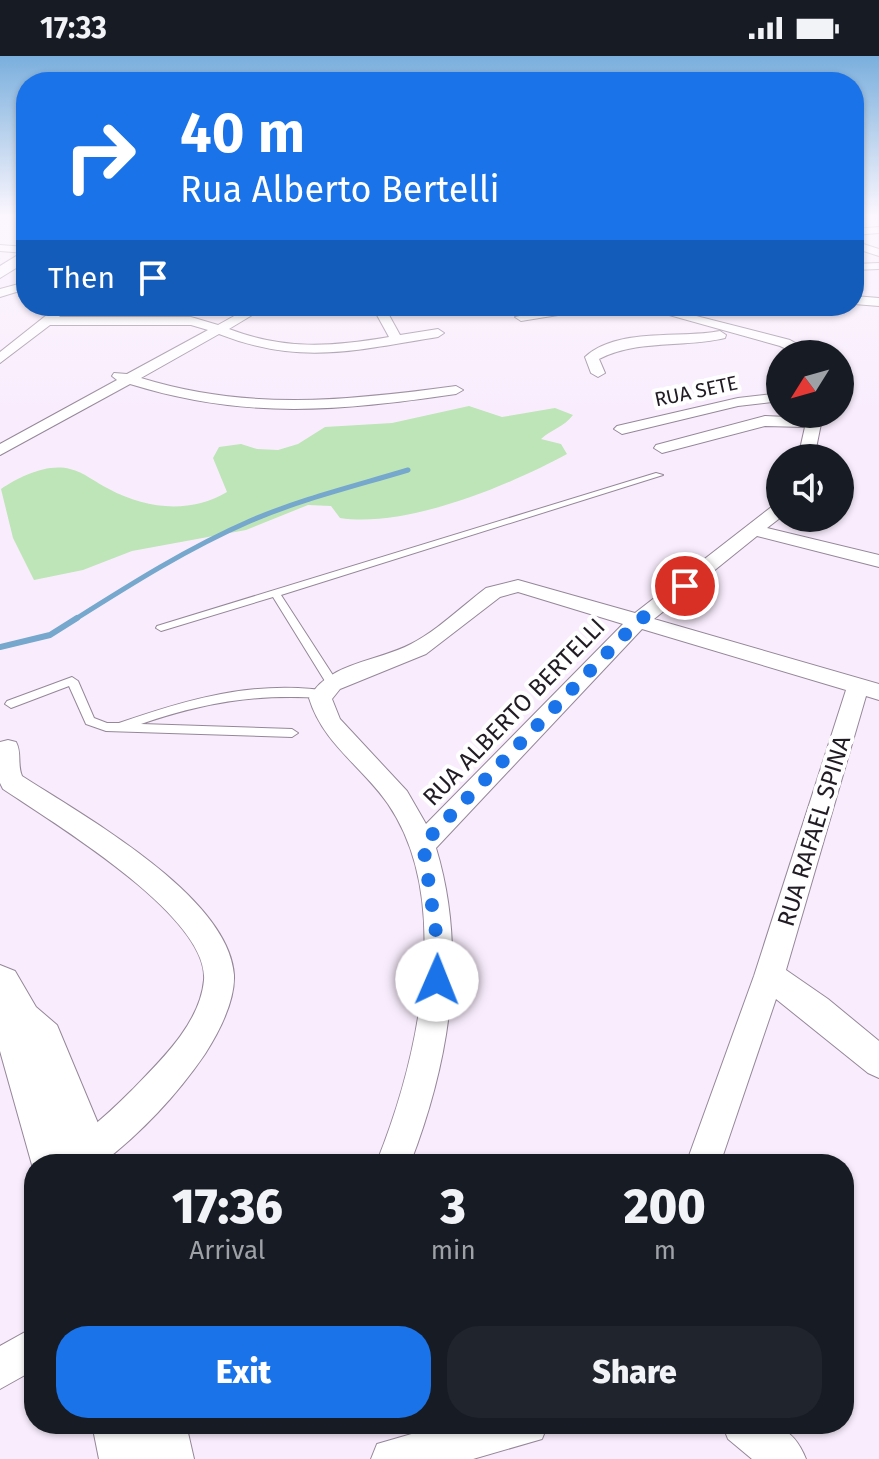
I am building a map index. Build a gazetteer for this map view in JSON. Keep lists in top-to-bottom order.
{
  "streets": {
    "street": ["RUA SETE", "RUA ALBERTO BERTELLI", "RUA RAFAEL SPINA"]
  },
  "north": "bottom left",
  "page": {
    "status": "17:33",
    "turn": ["40 m", "Rua Alberto Bertelli"],
    "then": "Then",
    "eta": [
      "17:36",
      "Arrival",
      "3",
      "min",
      "200",
      "m"
    ],
    "buttons": ["Exit", "Share"]
  }
}
